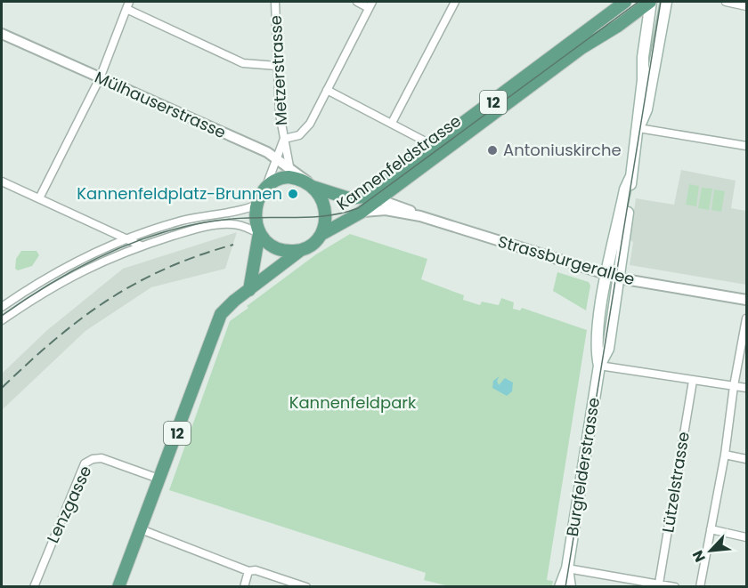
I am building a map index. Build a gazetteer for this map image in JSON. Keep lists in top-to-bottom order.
{
  "streets": {
    "main road": ["12", "Kannenfeldstrasse", "Burgfelderstrasse"],
    "street": [
      "Metzerstrasse",
      "Mülhauserstrasse",
      "Strassburgerallee",
      "Lützelstrasse",
      "Lenzgasse"
    ]
  },
  "crossings": [
    ["Metzerstrasse", "12"],
    ["Metzerstrasse", "Mülhauserstrasse"],
    ["Metzerstrasse", "Kannenfeldstrasse"],
    ["12", "Mülhauserstrasse"],
    ["12", "Kannenfeldstrasse"],
    ["12", "Lenzgasse"],
    ["Mülhauserstrasse", "Kannenfeldstrasse"],
    ["Kannenfeldstrasse", "Strassburgerallee"],
    ["Kannenfeldstrasse", "Burgfelderstrasse"],
    ["Strassburgerallee", "Burgfelderstrasse"]
  ],
  "parks": ["Kannenfeldpark"],
  "places": ["Antoniuskirche", "Kannenfeldplatz-Brunnen"],
  "north": "bottom left"
}
